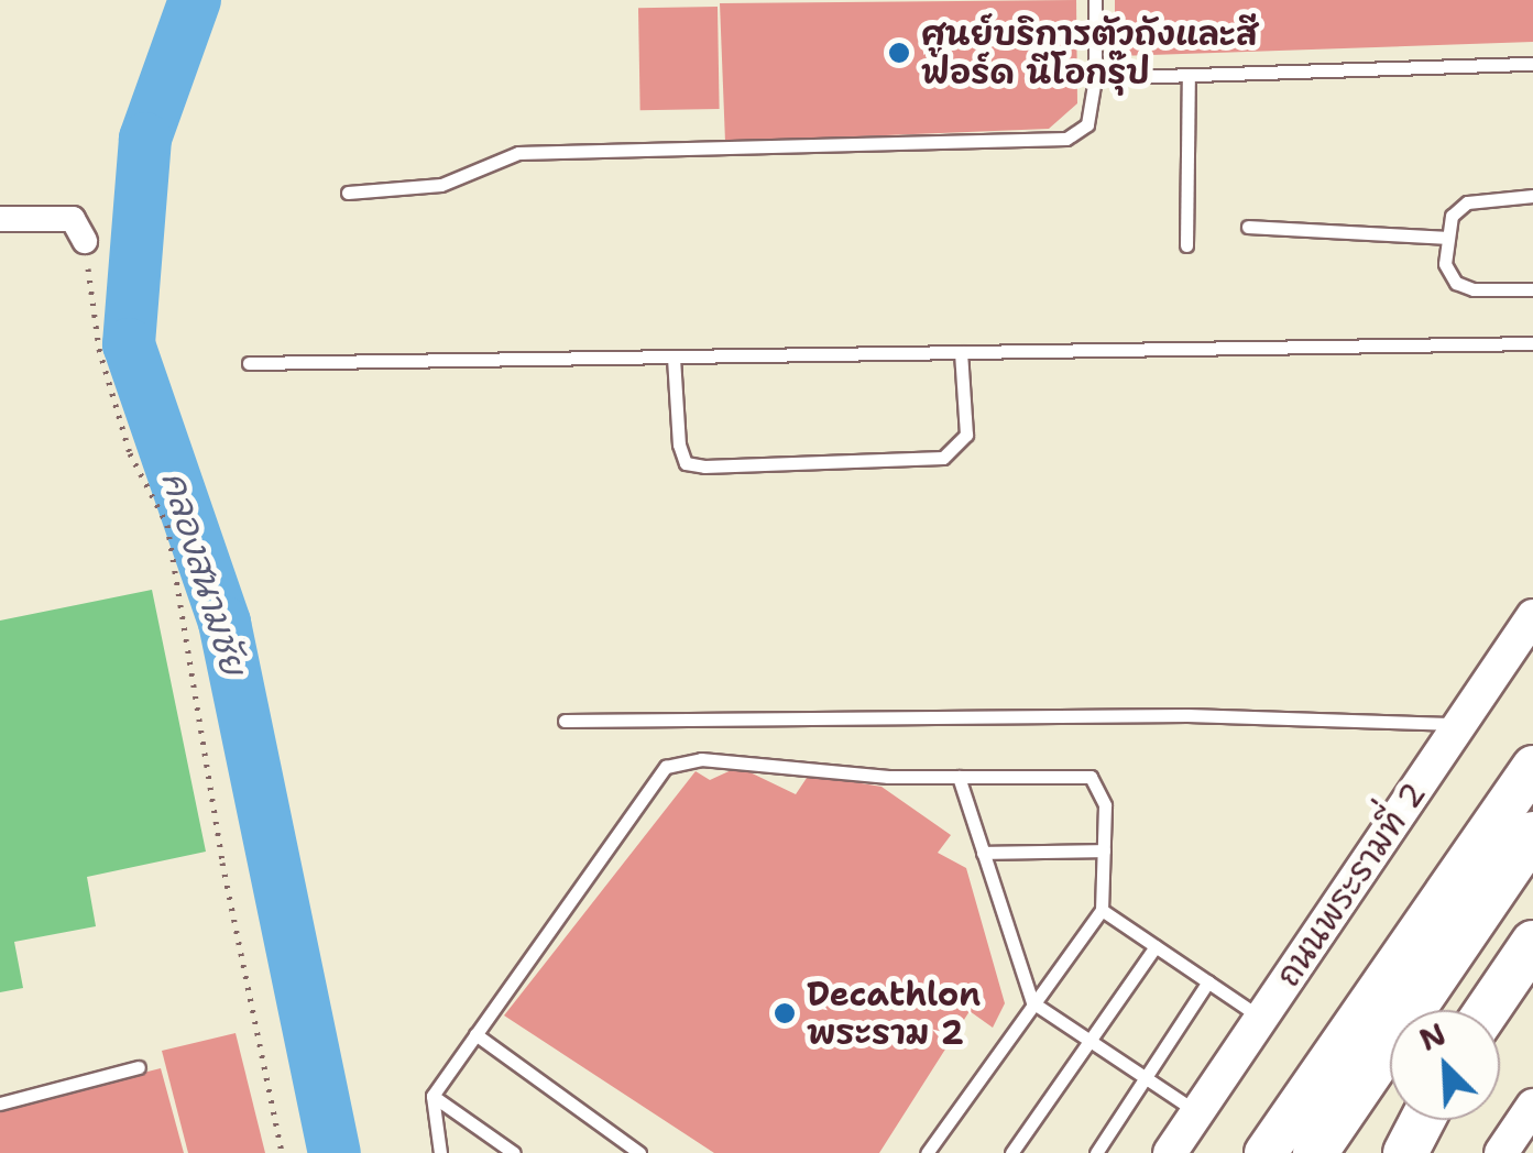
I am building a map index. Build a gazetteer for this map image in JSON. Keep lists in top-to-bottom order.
{
  "streets": {
    "main road": ["ถนนพระรามที่ 2"]
  },
  "water": ["คลองสนามชัย"],
  "places": ["ศูนย์บริการตัวถังและสี ฟอร์ด นีโอกรุ๊ป", "Decathlon พระราม 2"],
  "north": "top left"
}
